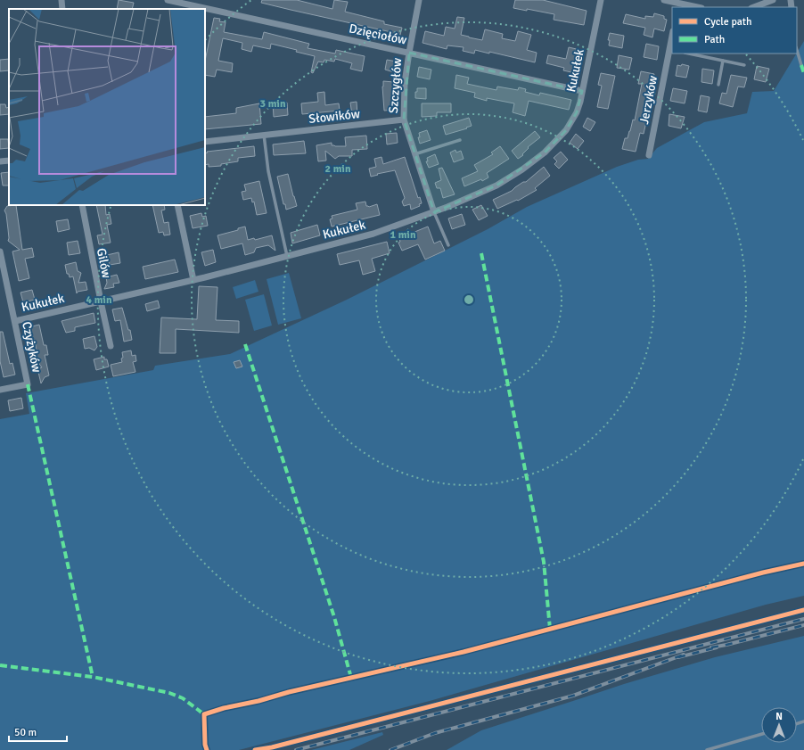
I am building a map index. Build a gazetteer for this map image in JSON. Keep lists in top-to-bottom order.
{
  "streets": {
    "street": [
      "Dzięciołów",
      "Kukułek",
      "Szczygłów",
      "Jerzyków",
      "Słowików",
      "Gilów",
      "Czyżyków"
    ]
  },
  "crossings": [
    ["Dzięciołów", "Kukułek"],
    ["Dzięciołów", "Szczygłów"],
    ["Kukułek", "Szczygłów"],
    ["Kukułek", "Gilów"],
    ["Kukułek", "Czyżyków"],
    ["Szczygłów", "Słowików"]
  ],
  "legend": ["Cycle path", "Path"],
  "scale_bar": "50 m",
  "north": "top",
  "rings": [
    "3 min",
    "2 min",
    "1 min",
    "4 min"
  ]
}
